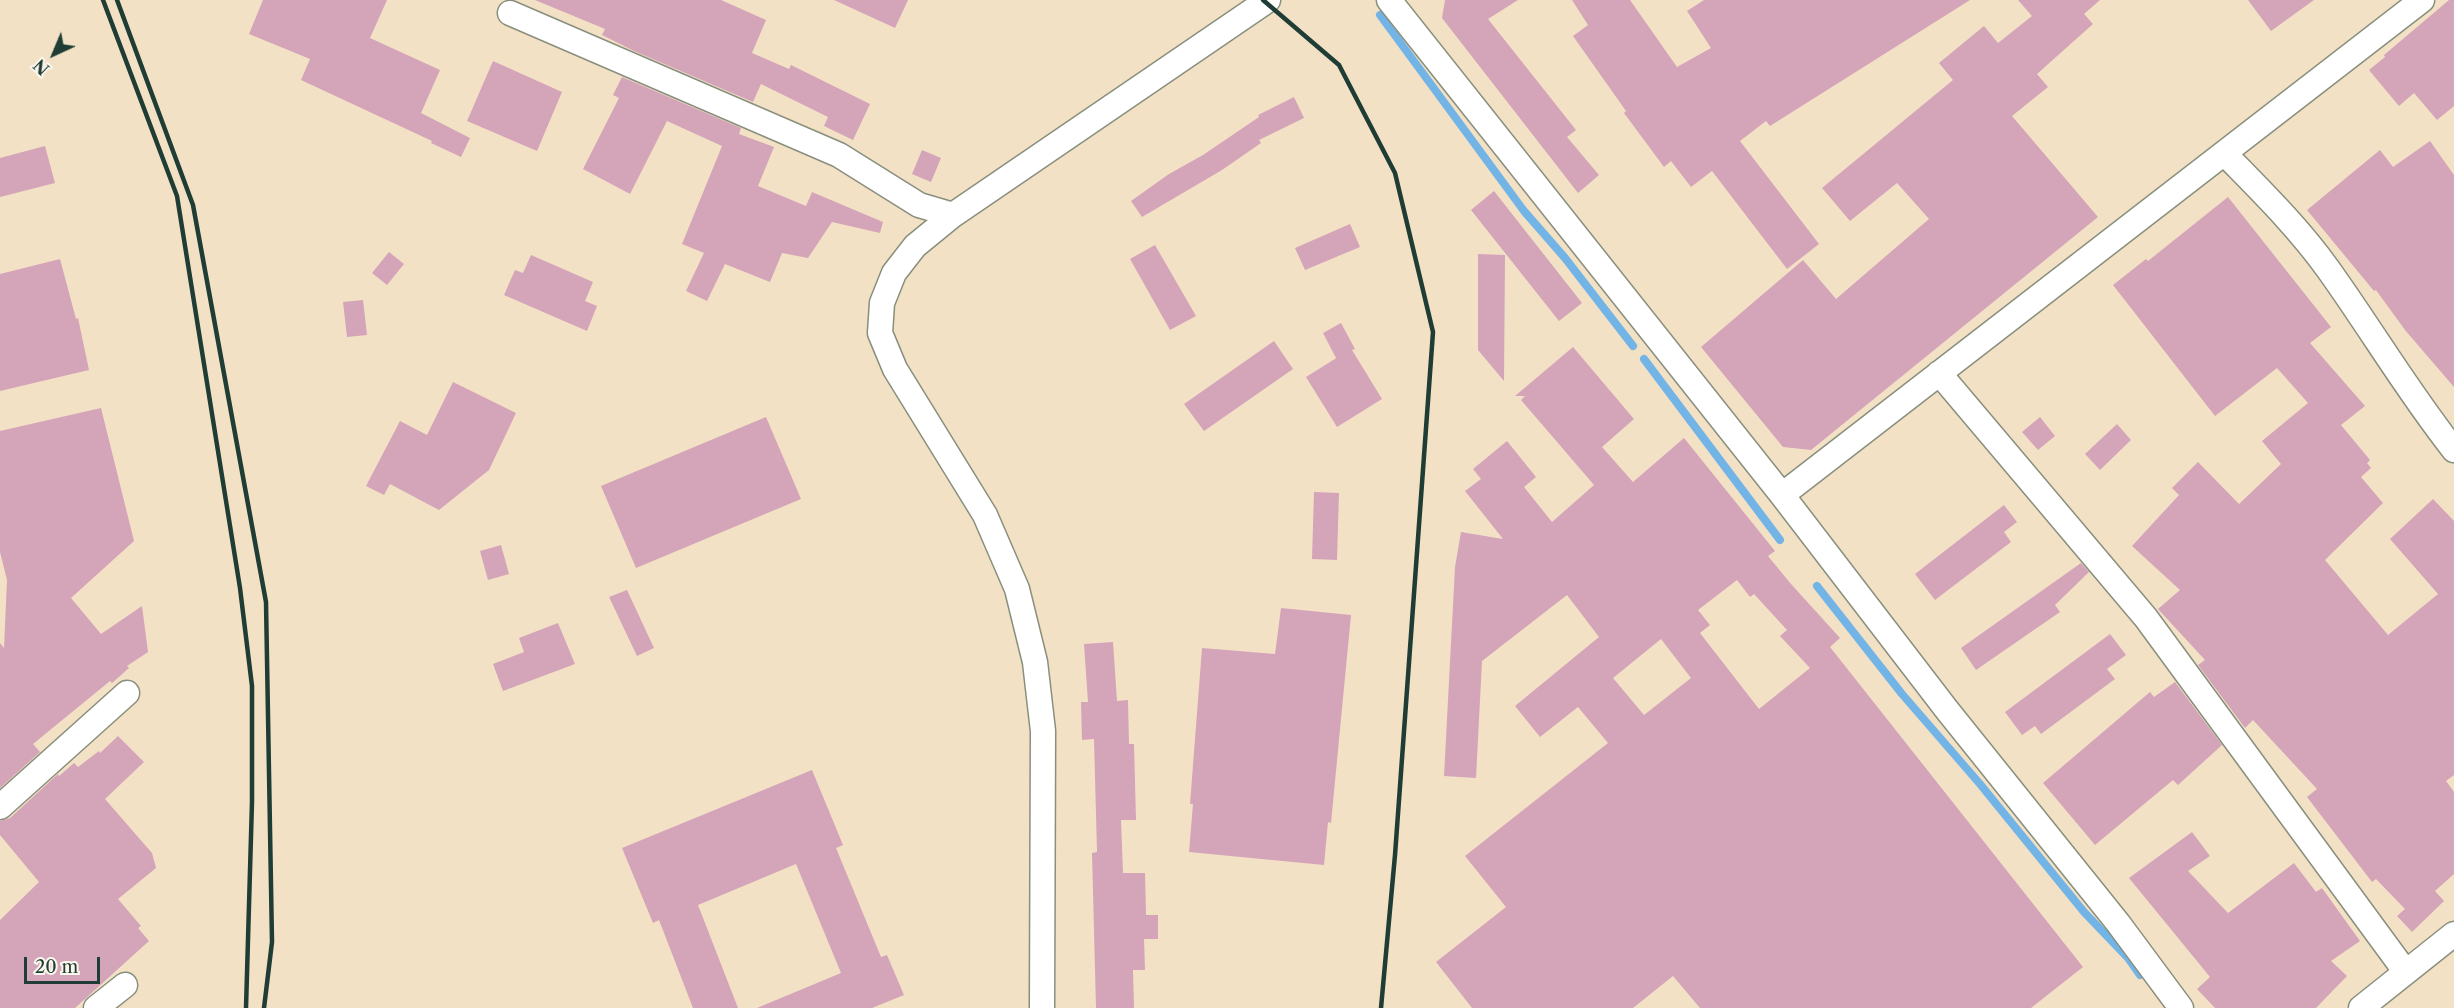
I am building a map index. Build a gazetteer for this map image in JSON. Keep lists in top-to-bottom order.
{
  "scale_bar": "20 m",
  "north": "bottom left"
}
